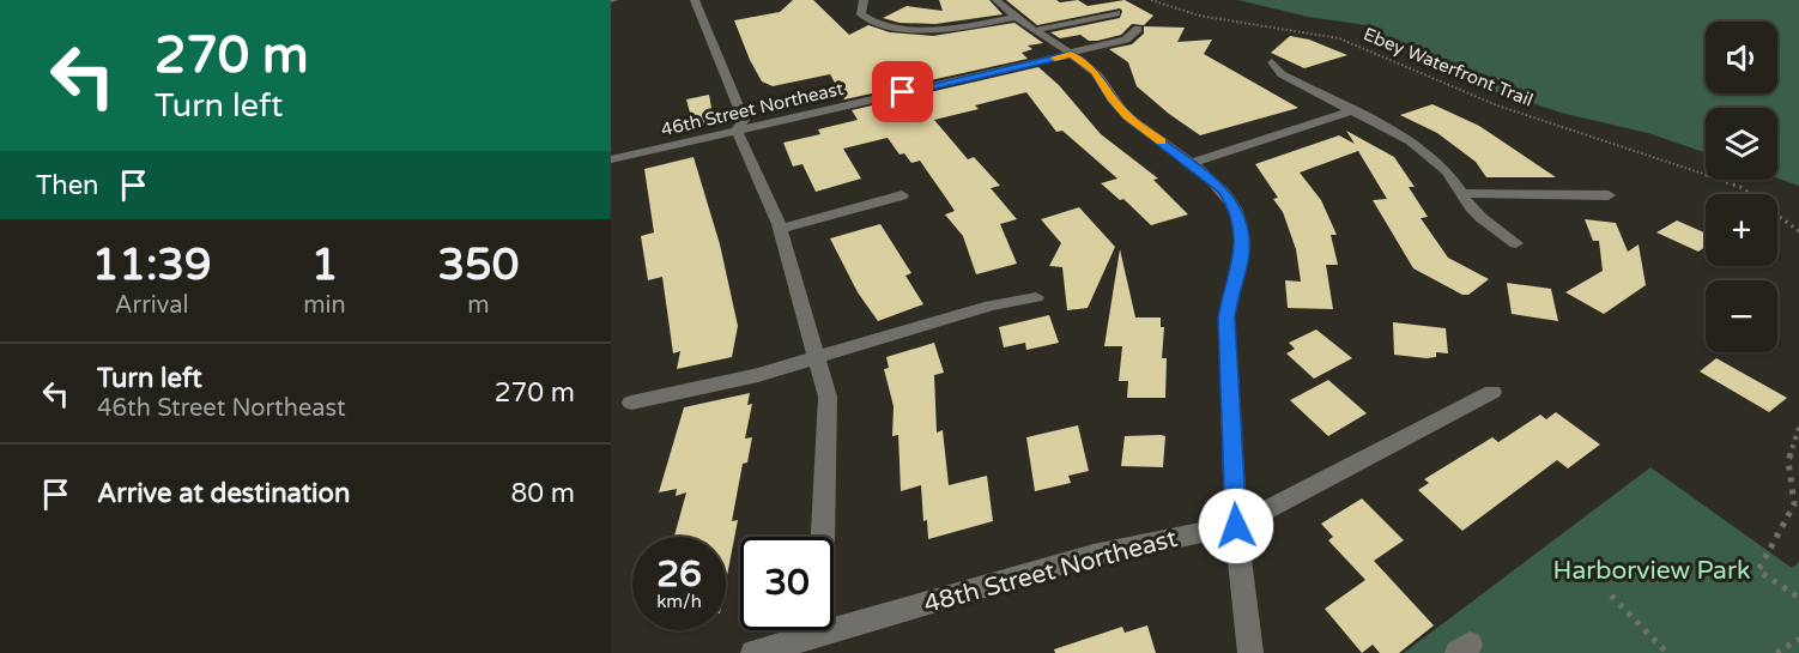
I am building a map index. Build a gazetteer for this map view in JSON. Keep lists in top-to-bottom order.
{
  "streets": {
    "street": ["46th Street Northeast", "48th Street Northeast"],
    "path": ["Ebey Waterfront Trail"]
  },
  "parks": ["Harborview Park"],
  "page": {
    "turn": ["270 m", "Turn left"],
    "map_buttons": ["+", "−"],
    "then": "Then",
    "eta": [
      "11:39",
      "Arrival",
      "1",
      "min",
      "350",
      "m"
    ],
    "list": [
      {
        "name": "Turn left",
        "note": "46th Street Northeast",
        "value": "270 m"
      },
      {
        "name": "Arrive at destination",
        "value": "80 m"
      }
    ],
    "speed": "26 km/h",
    "limit": "30"
  }
}
